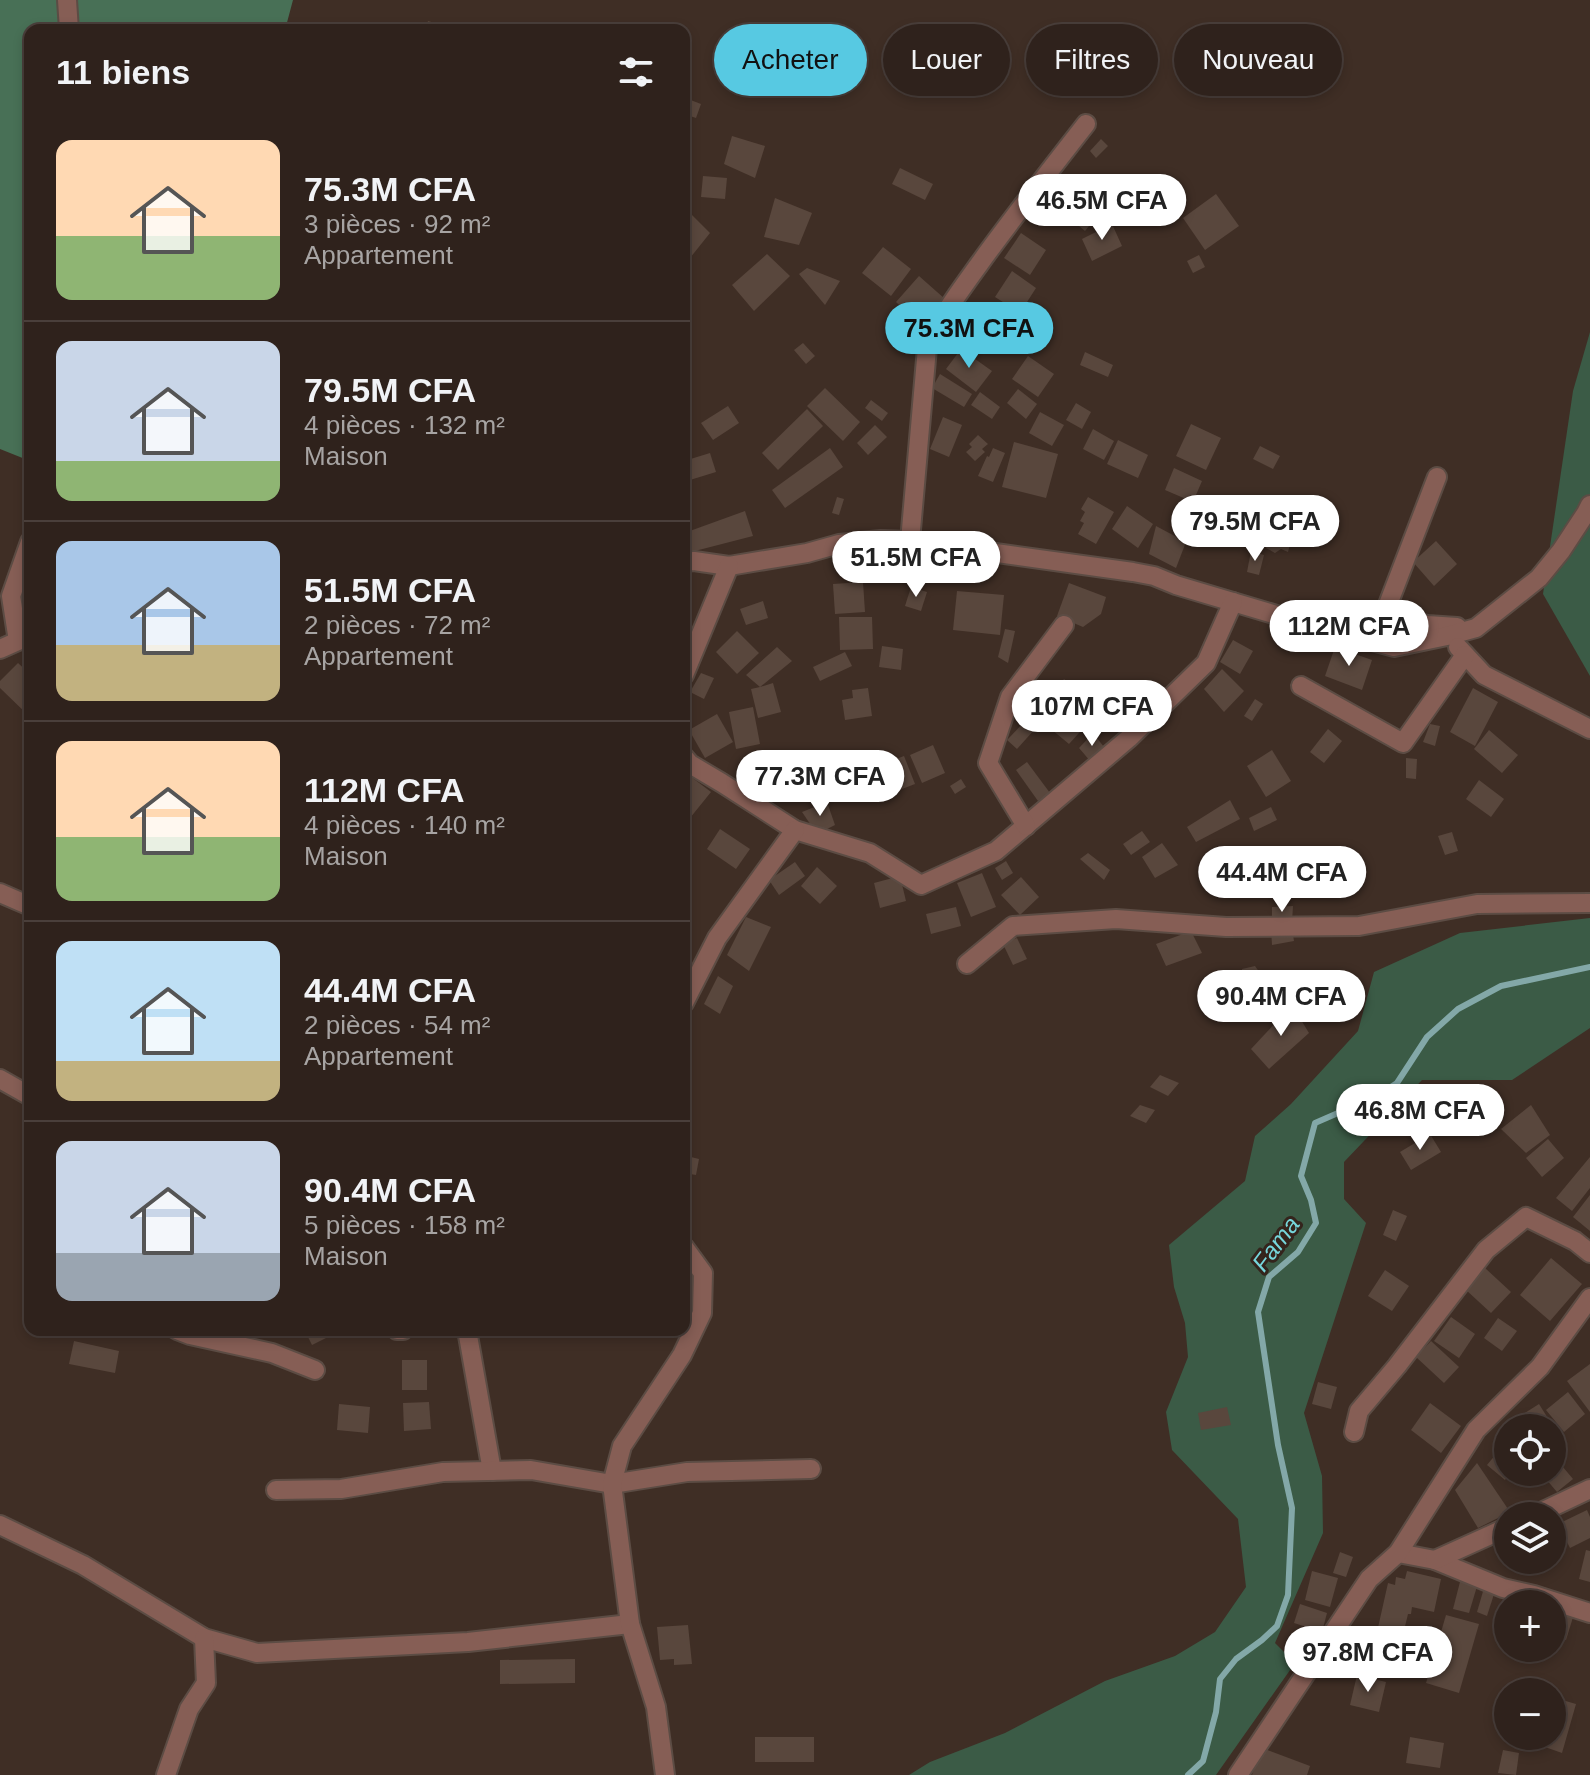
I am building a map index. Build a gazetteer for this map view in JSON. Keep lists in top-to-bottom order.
{
  "water": ["Fama"],
  "page": {
    "chip": [
      "Acheter",
      "Louer",
      "Filtres",
      "Nouveau"
    ],
    "heading": "11 biens",
    "list": [
      {
        "name": "75.3M CFA",
        "note": "3 pièces · 92 m² · Appartement"
      },
      {
        "name": "79.5M CFA",
        "note": "4 pièces · 132 m² · Maison"
      },
      {
        "name": "51.5M CFA",
        "note": "2 pièces · 72 m² · Appartement"
      },
      {
        "name": "112M CFA",
        "note": "4 pièces · 140 m² · Maison"
      },
      {
        "name": "44.4M CFA",
        "note": "2 pièces · 54 m² · Appartement"
      },
      {
        "name": "90.4M CFA",
        "note": "5 pièces · 158 m² · Maison"
      }
    ],
    "price": [
      "46.5M CFA",
      "75.3M CFA",
      "79.5M CFA",
      "51.5M CFA",
      "112M CFA",
      "107M CFA",
      "77.3M CFA",
      "44.4M CFA",
      "90.4M CFA",
      "46.8M CFA",
      "97.8M CFA"
    ],
    "map_buttons": ["+", "−"]
  }
}
